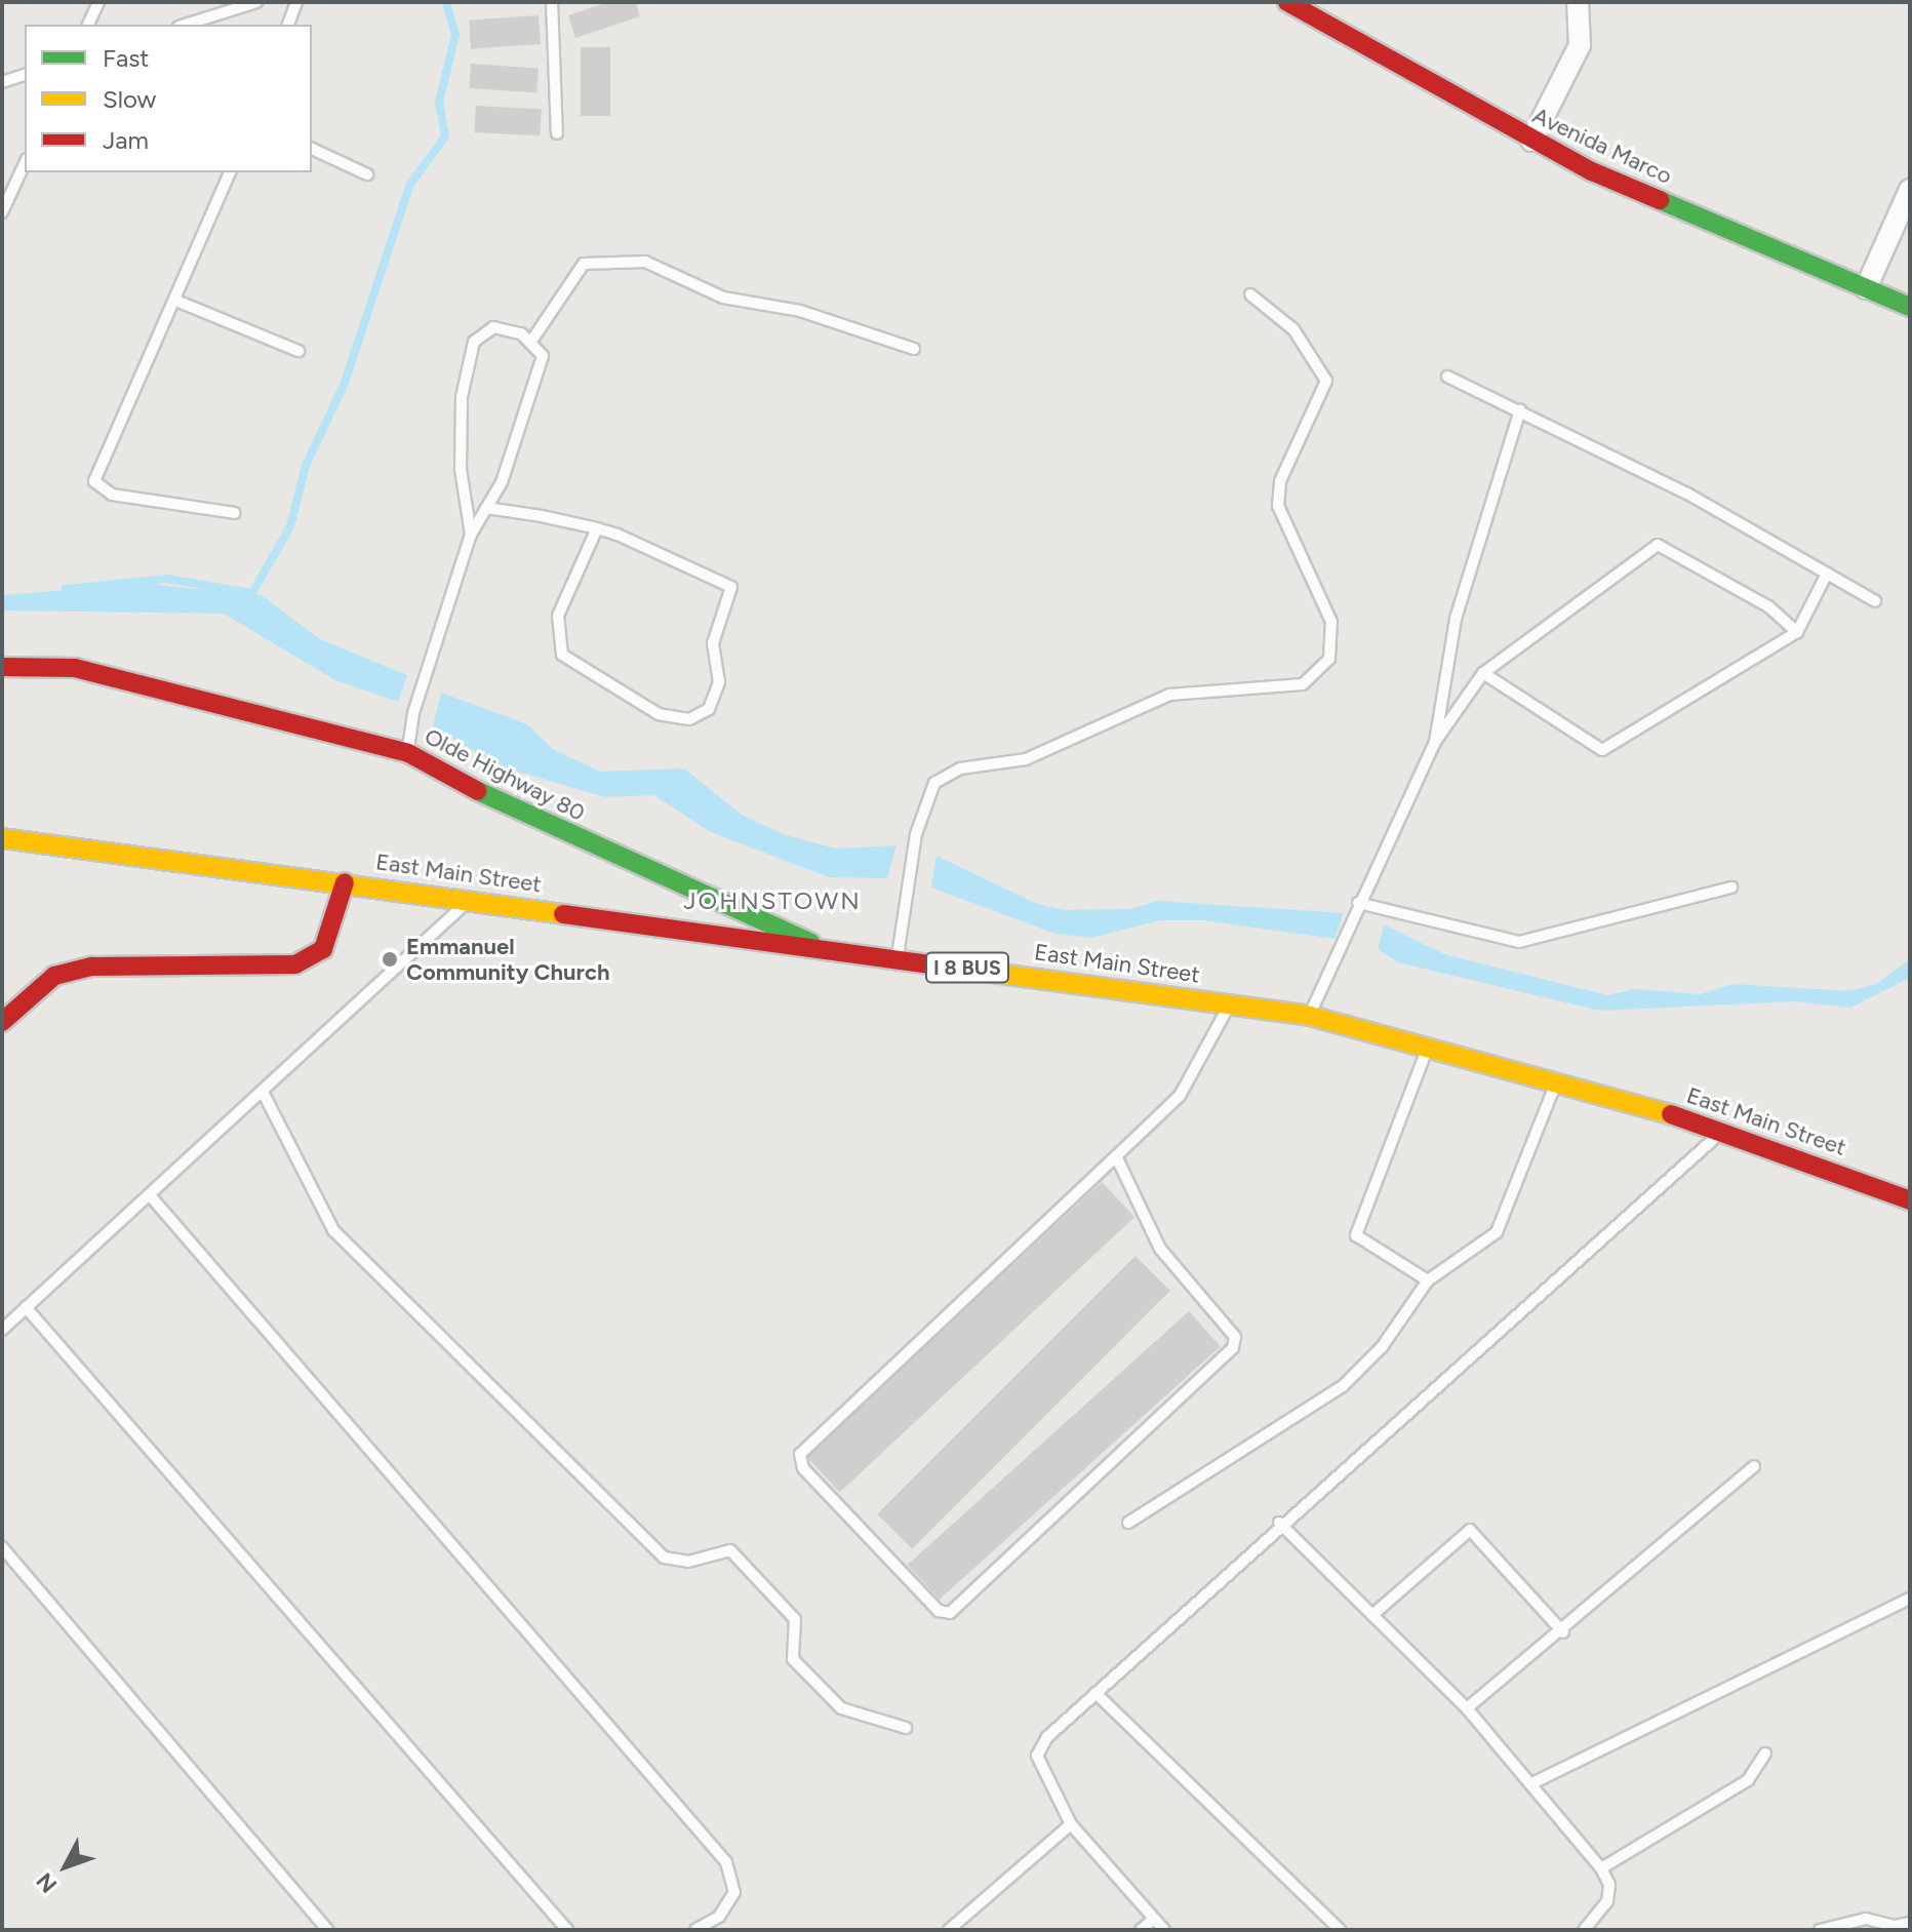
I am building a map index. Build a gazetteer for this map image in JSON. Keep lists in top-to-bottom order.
{
  "streets": {
    "street": [
      "Avenida Marco",
      "Olde Highway 80",
      "East Main Street",
      "I 8 BUS"
    ]
  },
  "crossings": [
    ["Olde Highway 80", "East Main Street"]
  ],
  "districts": ["JOHNSTOWN"],
  "places": ["Emmanuel Community Church"],
  "legend": ["Fast", "Slow", "Jam"],
  "north": "bottom left"
}
